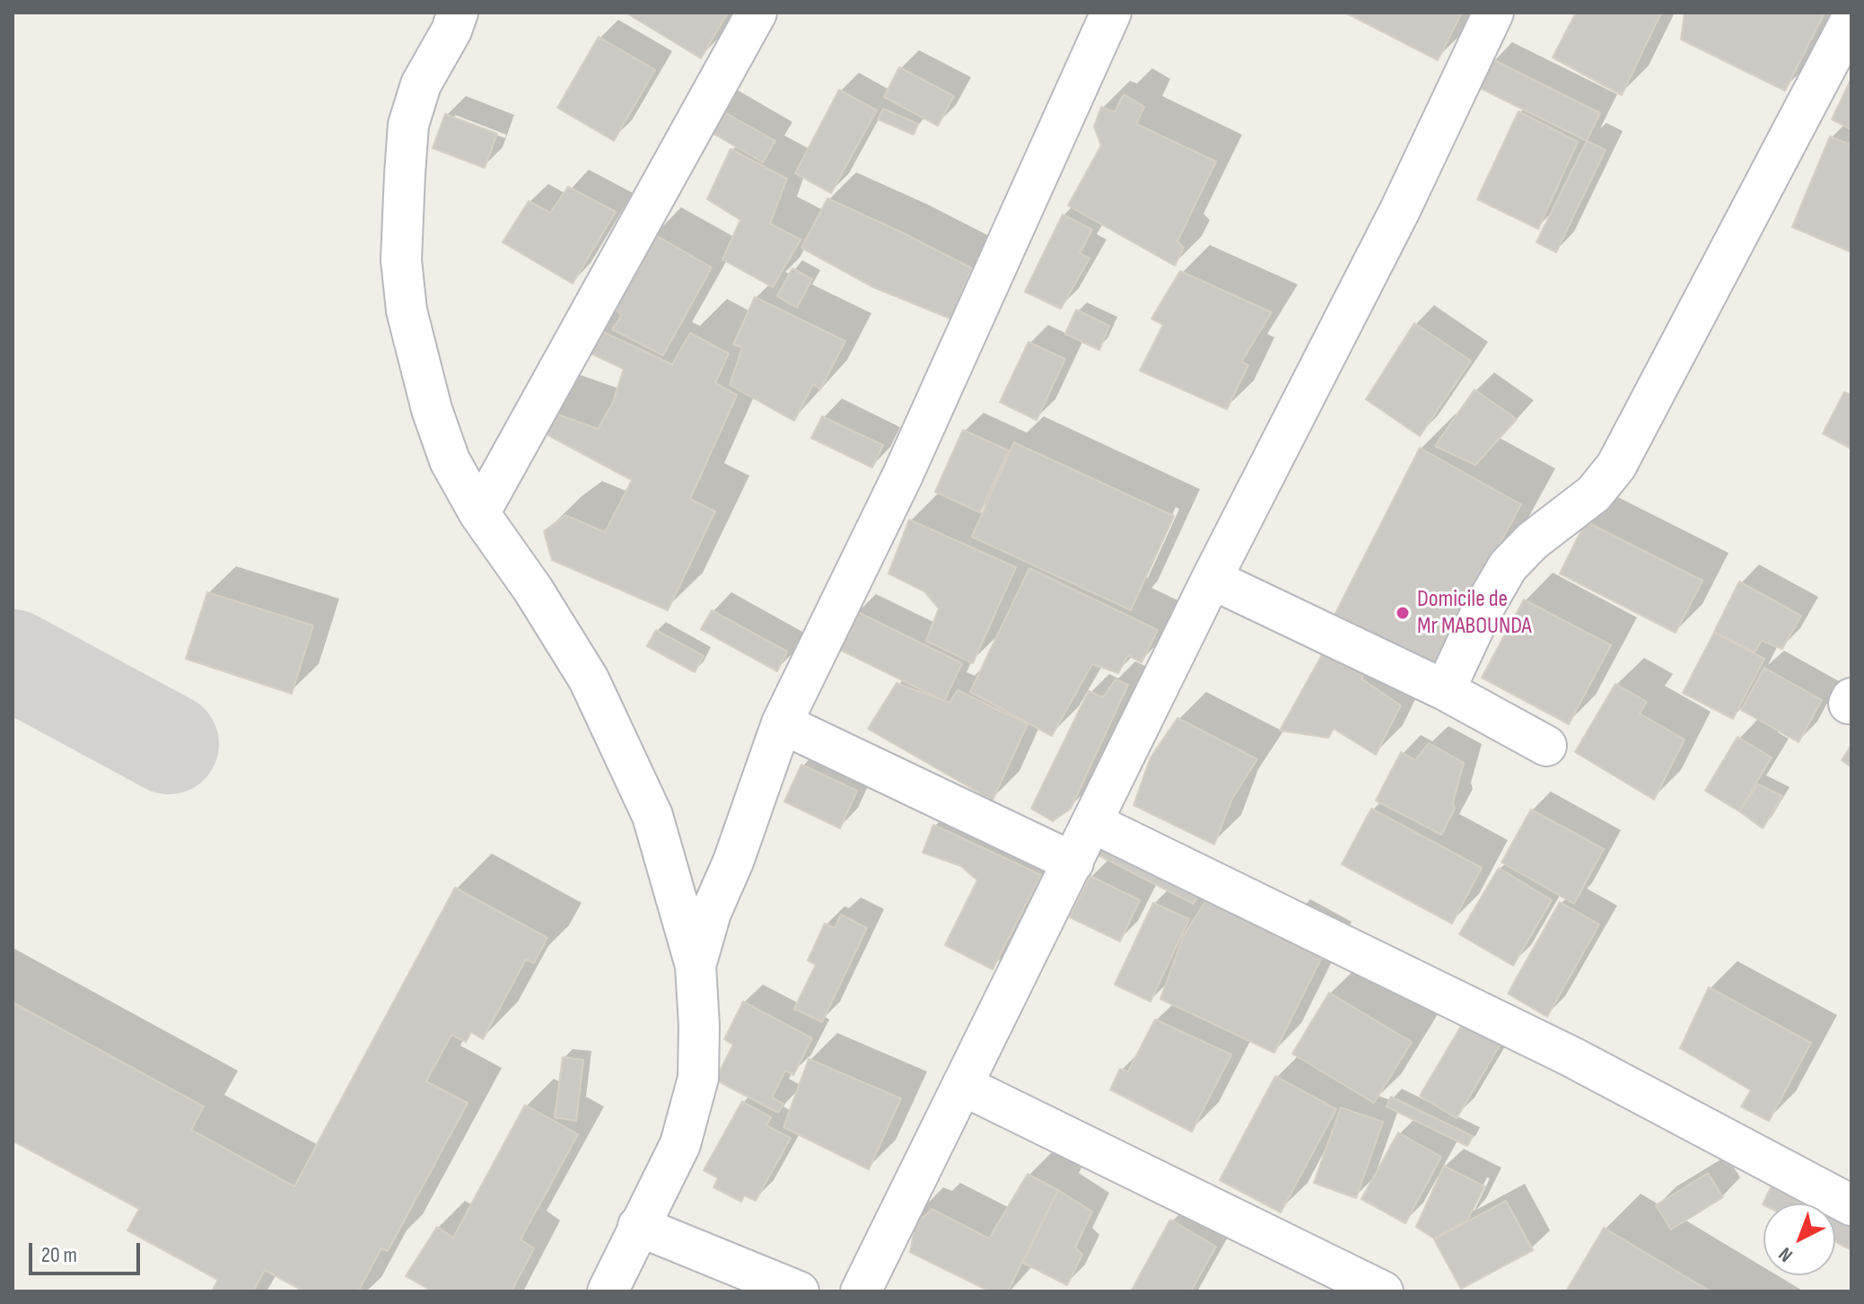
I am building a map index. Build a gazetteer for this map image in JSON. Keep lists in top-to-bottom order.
{
  "places": ["Domicile de Mr MABOUNDA"],
  "scale_bar": "20 m",
  "north": "bottom left"
}
